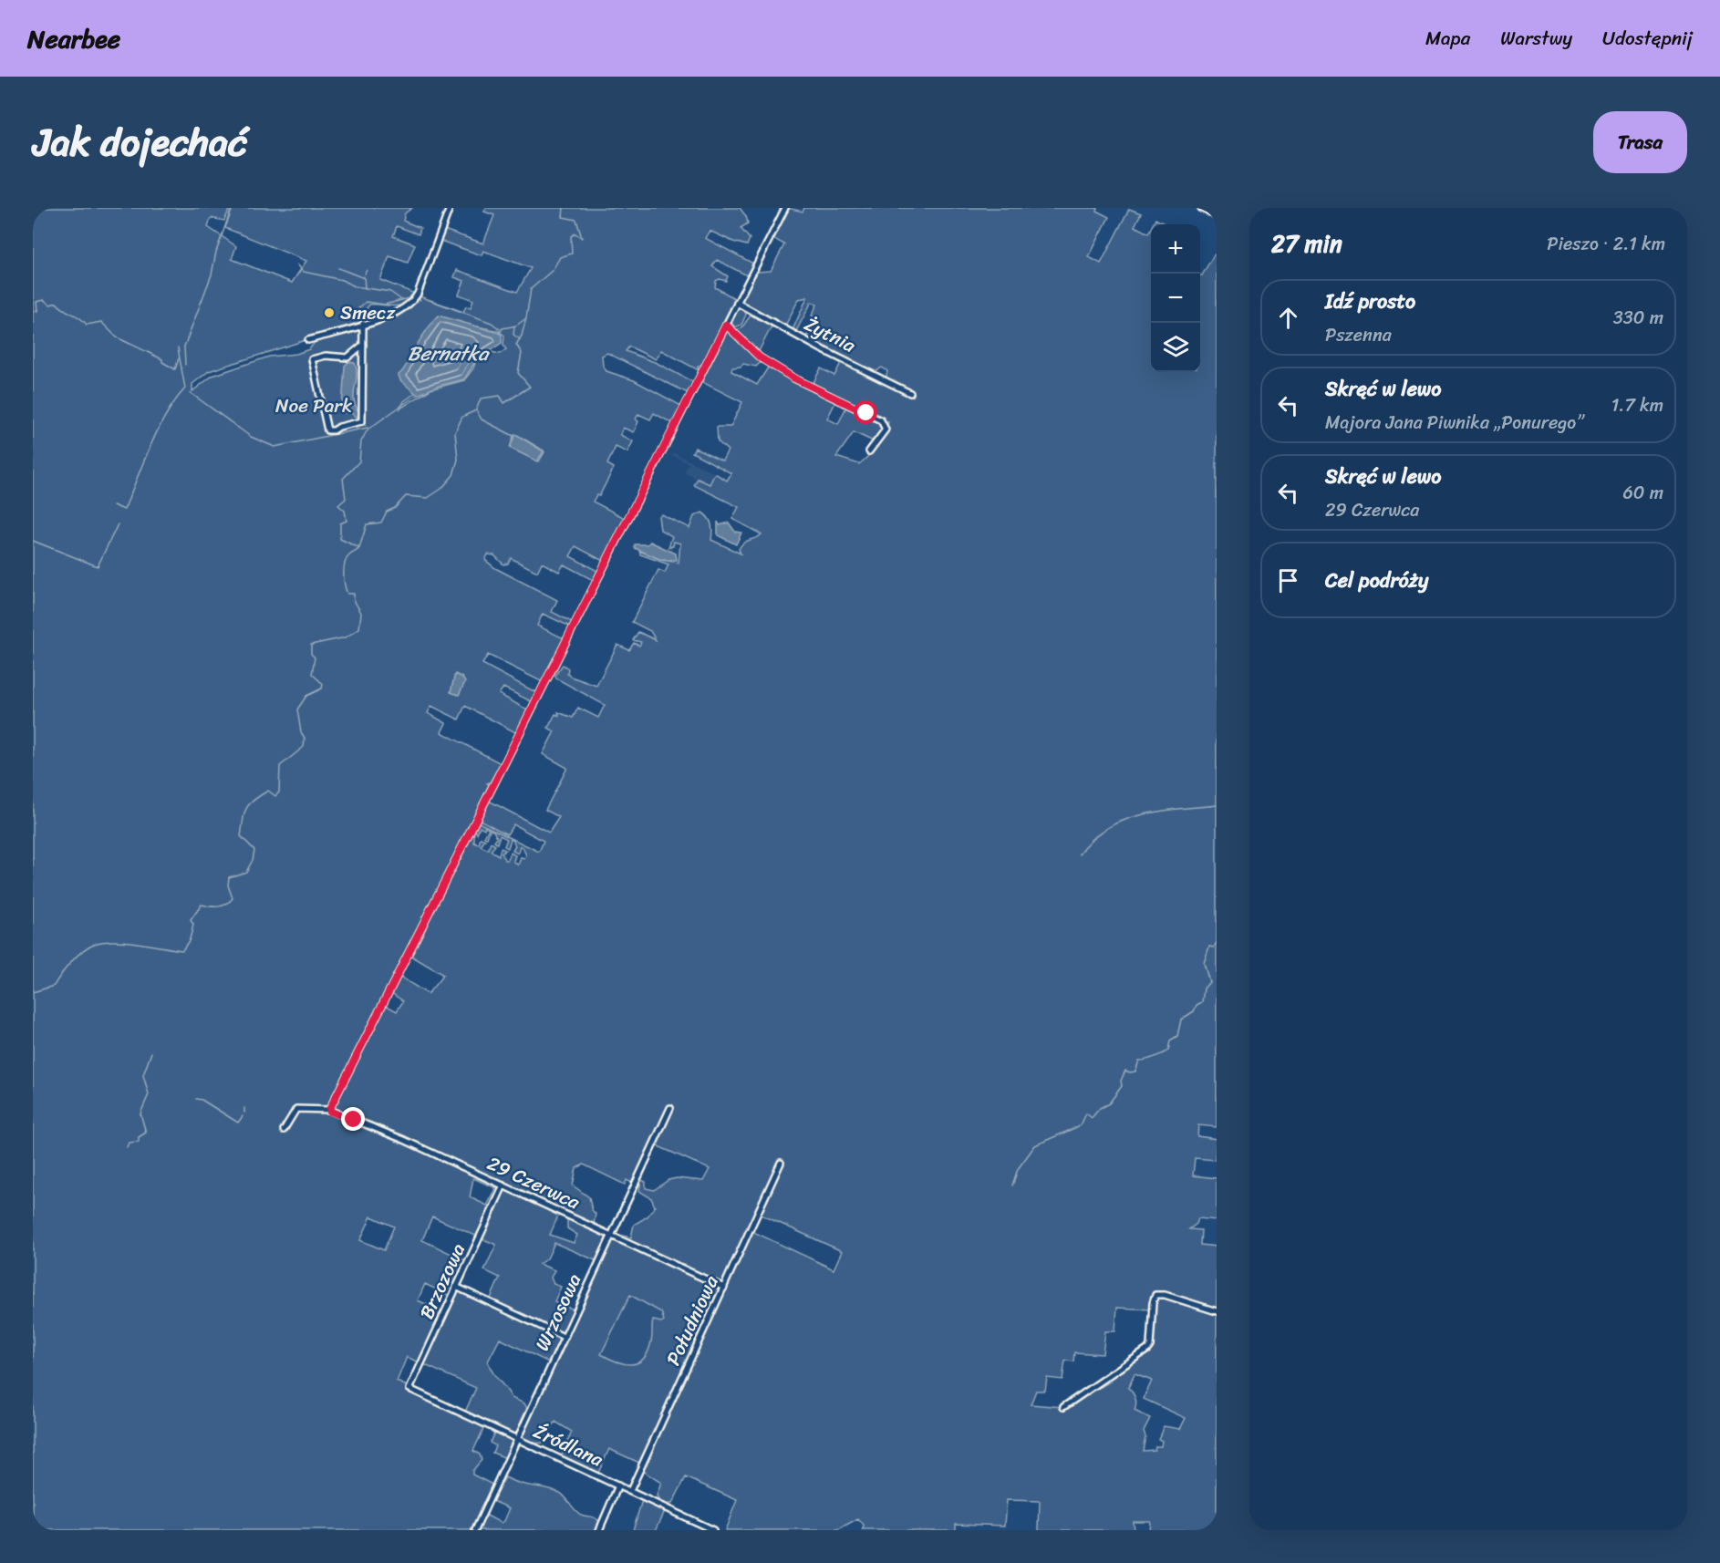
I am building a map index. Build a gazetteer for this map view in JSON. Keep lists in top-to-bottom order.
{
  "streets": {
    "street": [
      "Żytnia",
      "29 Czerwca",
      "Brzozowa",
      "Wrzosowa",
      "Południowa",
      "Źródlana"
    ]
  },
  "crossings": [
    ["29 Czerwca", "Brzozowa"],
    ["29 Czerwca", "Wrzosowa"],
    ["29 Czerwca", "Południowa"],
    ["Brzozowa", "Źródlana"],
    ["Wrzosowa", "Źródlana"],
    ["Południowa", "Źródlana"]
  ],
  "water": ["Bernatka"],
  "parks": ["Noe Park"],
  "places": ["Smecz"],
  "page": {
    "header": "Nearbee",
    "nav": ["Mapa", "Warstwy", "Udostępnij"],
    "title": "Jak dojechać",
    "buttons": "Trasa",
    "heading": ["27 min", "Pieszo · 2.1 km"],
    "map_buttons": ["+", "−"],
    "list": [
      ["Idź prosto", "Pszenna", "330 m"],
      ["Skręć w lewo", "Majora Jana Piwnika „Ponurego”", "1.7 km"],
      ["Skręć w lewo", "29 Czerwca", "60 m"],
      "Cel podróży"
    ]
  }
}
